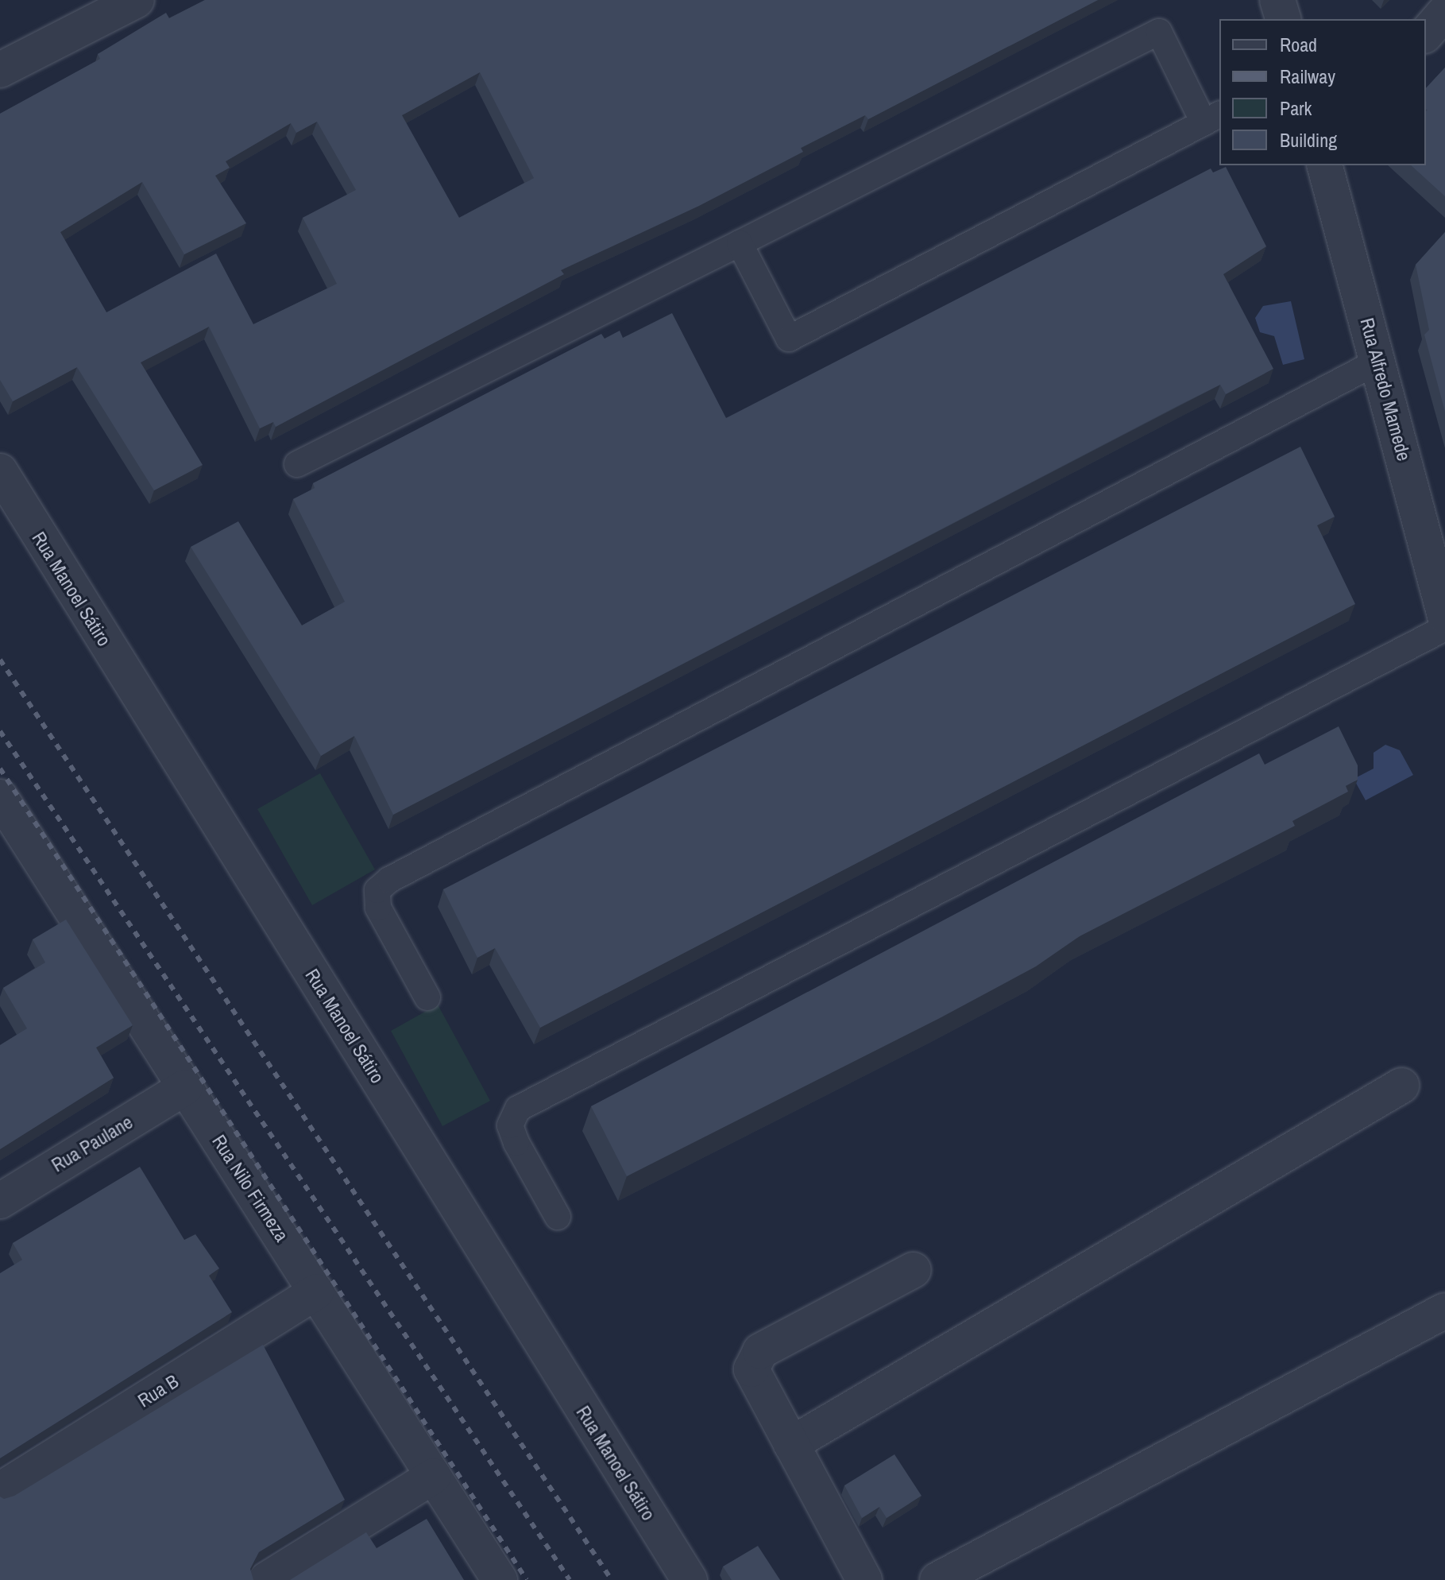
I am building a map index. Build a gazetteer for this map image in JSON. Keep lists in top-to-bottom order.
{
  "streets": {
    "street": [
      "Rua Alfredo Mamede",
      "Rua Manoel Sátiro",
      "Rua Paulane",
      "Rua Nilo Firmeza",
      "Rua B"
    ]
  },
  "crossings": [
    ["Rua Paulane", "Rua Nilo Firmeza"],
    ["Rua Nilo Firmeza", "Rua B"]
  ],
  "legend": [
    "Road",
    "Railway",
    "Park",
    "Building"
  ]
}
